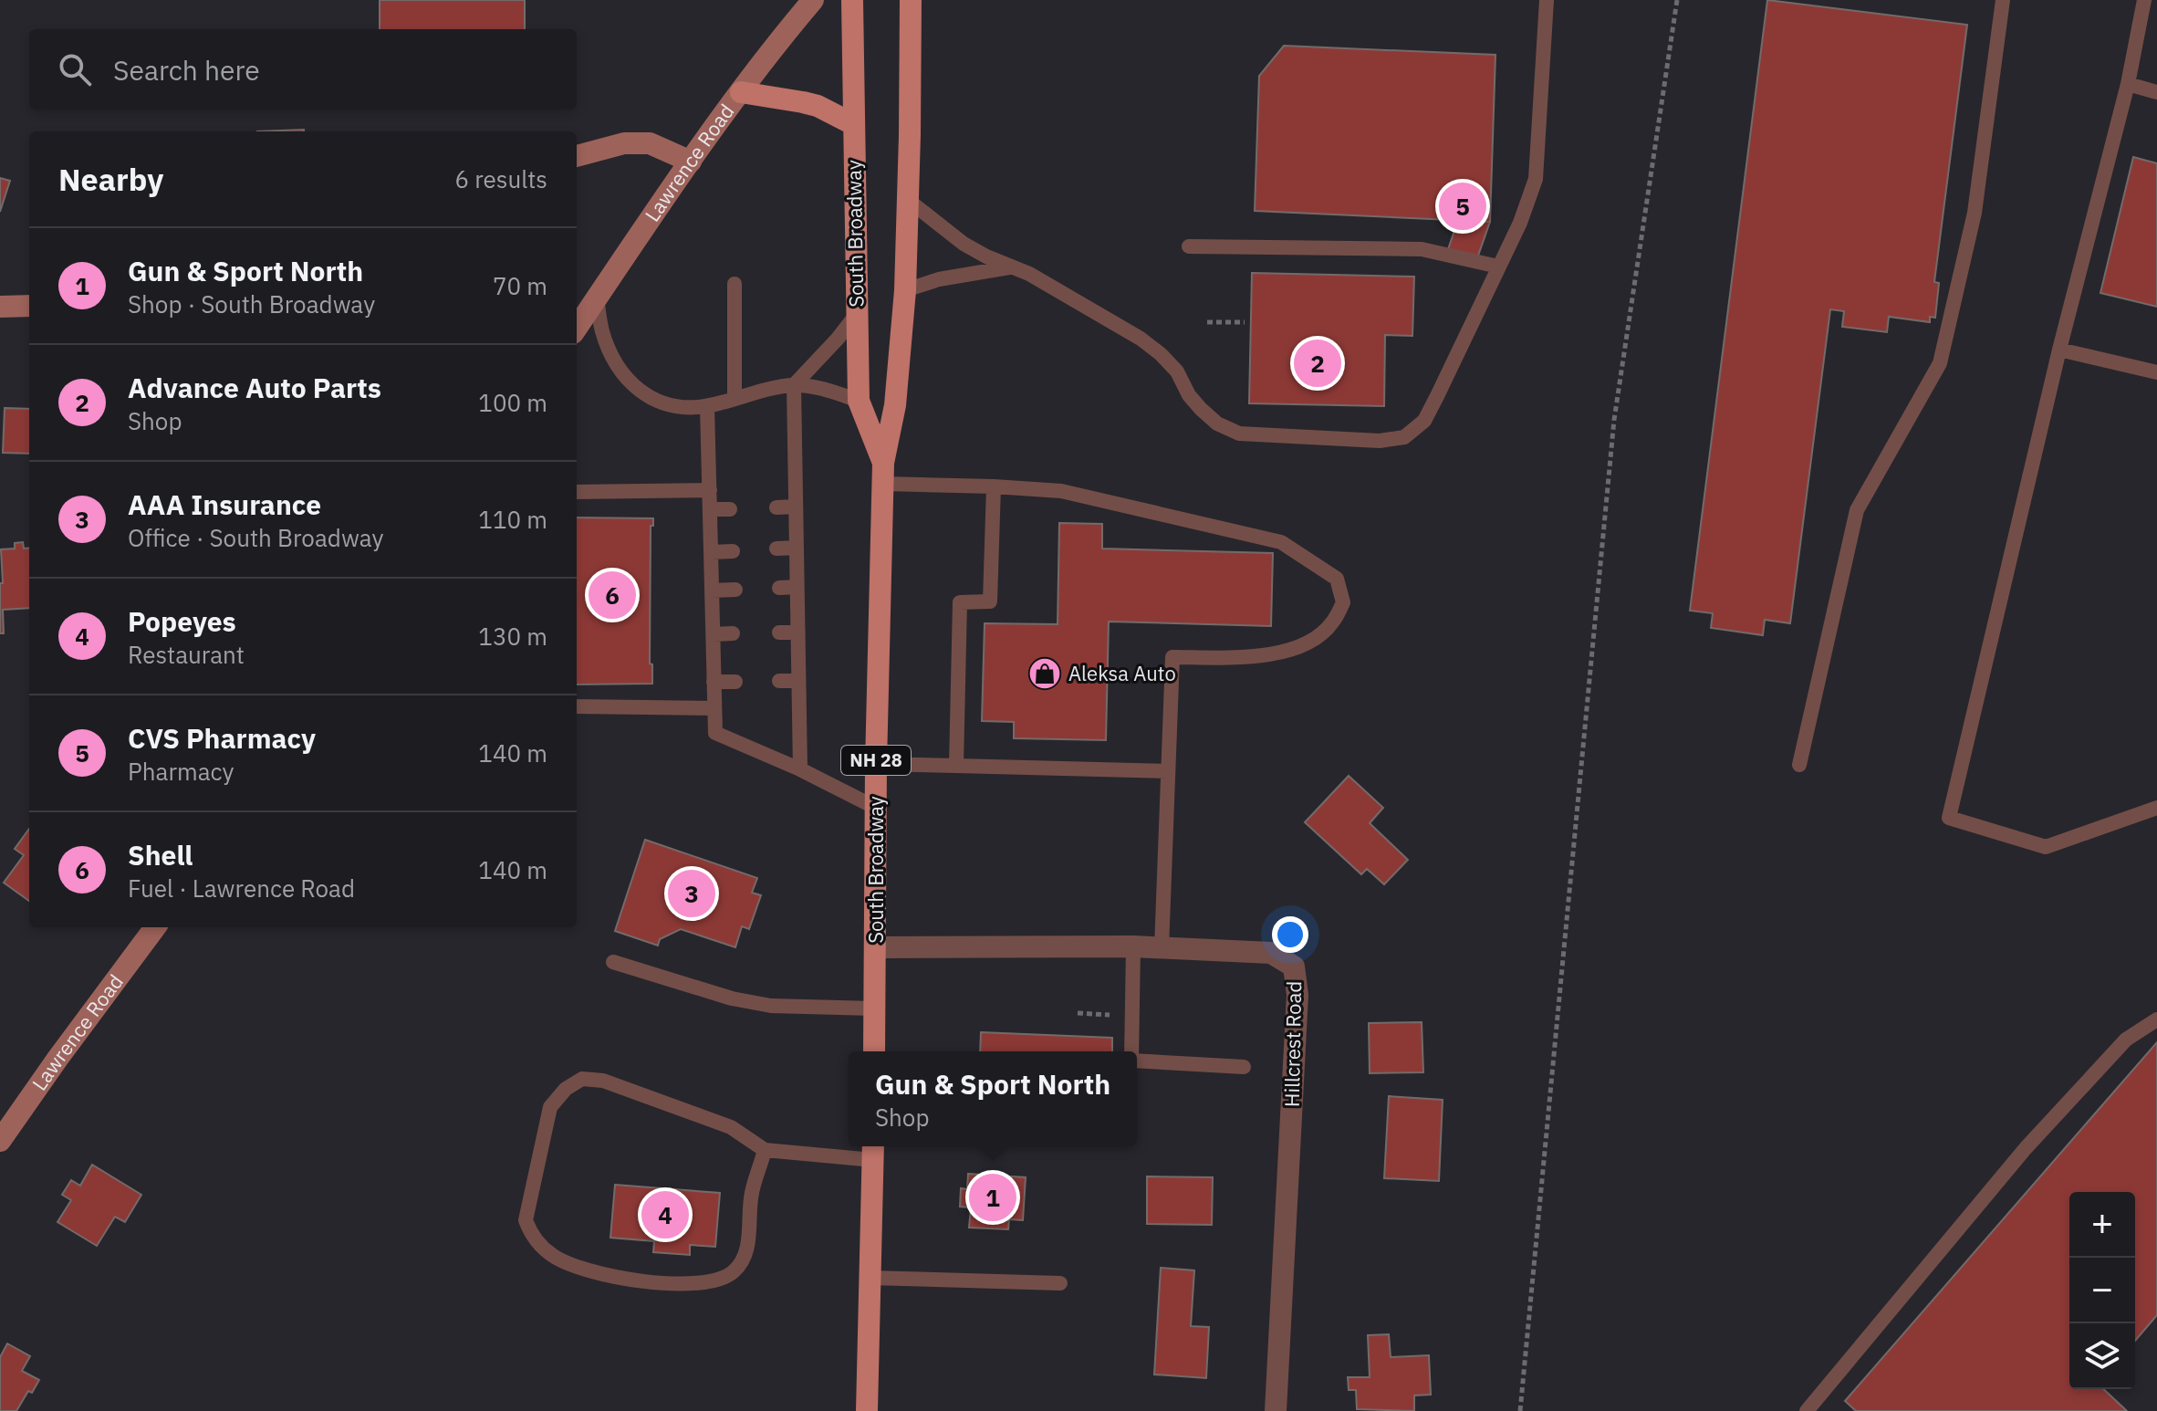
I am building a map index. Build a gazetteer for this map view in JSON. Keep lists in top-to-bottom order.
{
  "streets": {
    "main road": ["South Broadway", "NH 28"],
    "street": ["Lawrence Road", "Hillcrest Road"]
  },
  "crossings": [
    ["South Broadway", "Hillcrest Road"]
  ],
  "places": {
    "shop": ["Aleksa Auto"]
  },
  "page": {
    "search": "Search here",
    "heading": ["Nearby", "6 results"],
    "pins": [
      "5",
      "2",
      "6",
      "3",
      "1",
      "4"
    ],
    "list": [
      {
        "mark": "1",
        "name": "Gun & Sport North",
        "note": "Shop · South Broadway",
        "value": "70 m"
      },
      {
        "mark": "2",
        "name": "Advance Auto Parts",
        "note": "Shop",
        "value": "100 m"
      },
      {
        "mark": "3",
        "name": "AAA Insurance",
        "note": "Office · South Broadway",
        "value": "110 m"
      },
      {
        "mark": "4",
        "name": "Popeyes",
        "note": "Restaurant",
        "value": "130 m"
      },
      {
        "mark": "5",
        "name": "CVS Pharmacy",
        "note": "Pharmacy",
        "value": "140 m"
      },
      {
        "mark": "6",
        "name": "Shell",
        "note": "Fuel · Lawrence Road",
        "value": "140 m"
      }
    ],
    "popup": ["Gun & Sport North", "Shop"],
    "map_buttons": ["+", "−"]
  }
}
